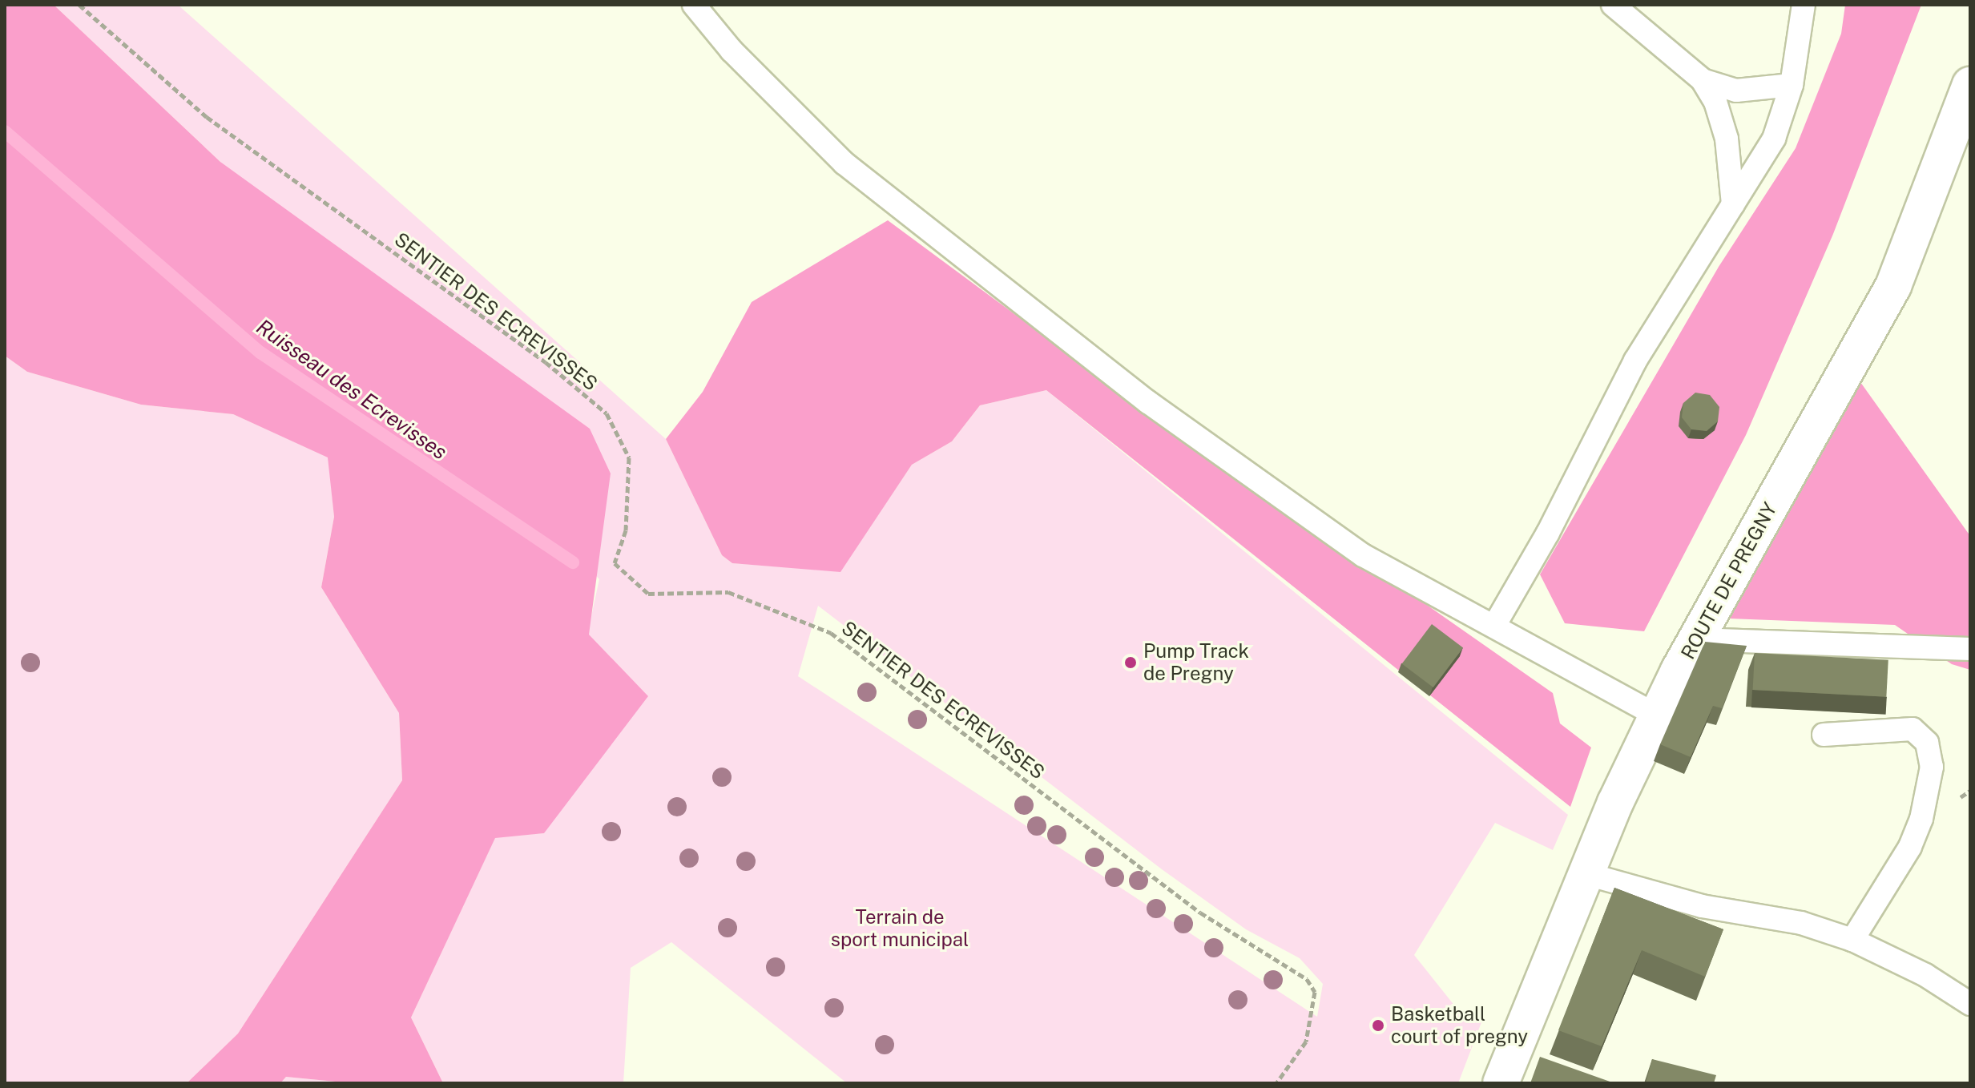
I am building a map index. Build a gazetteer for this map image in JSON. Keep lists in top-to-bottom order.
{
  "streets": {
    "street": ["ROUTE DE PREGNY"],
    "path": ["SENTIER DES ECREVISSES"]
  },
  "water": ["Ruisseau des Ecrevisses"],
  "parks": ["Terrain de sport municipal"],
  "places": ["Pump Track de Pregny", "Basketball court of pregny"]
}
